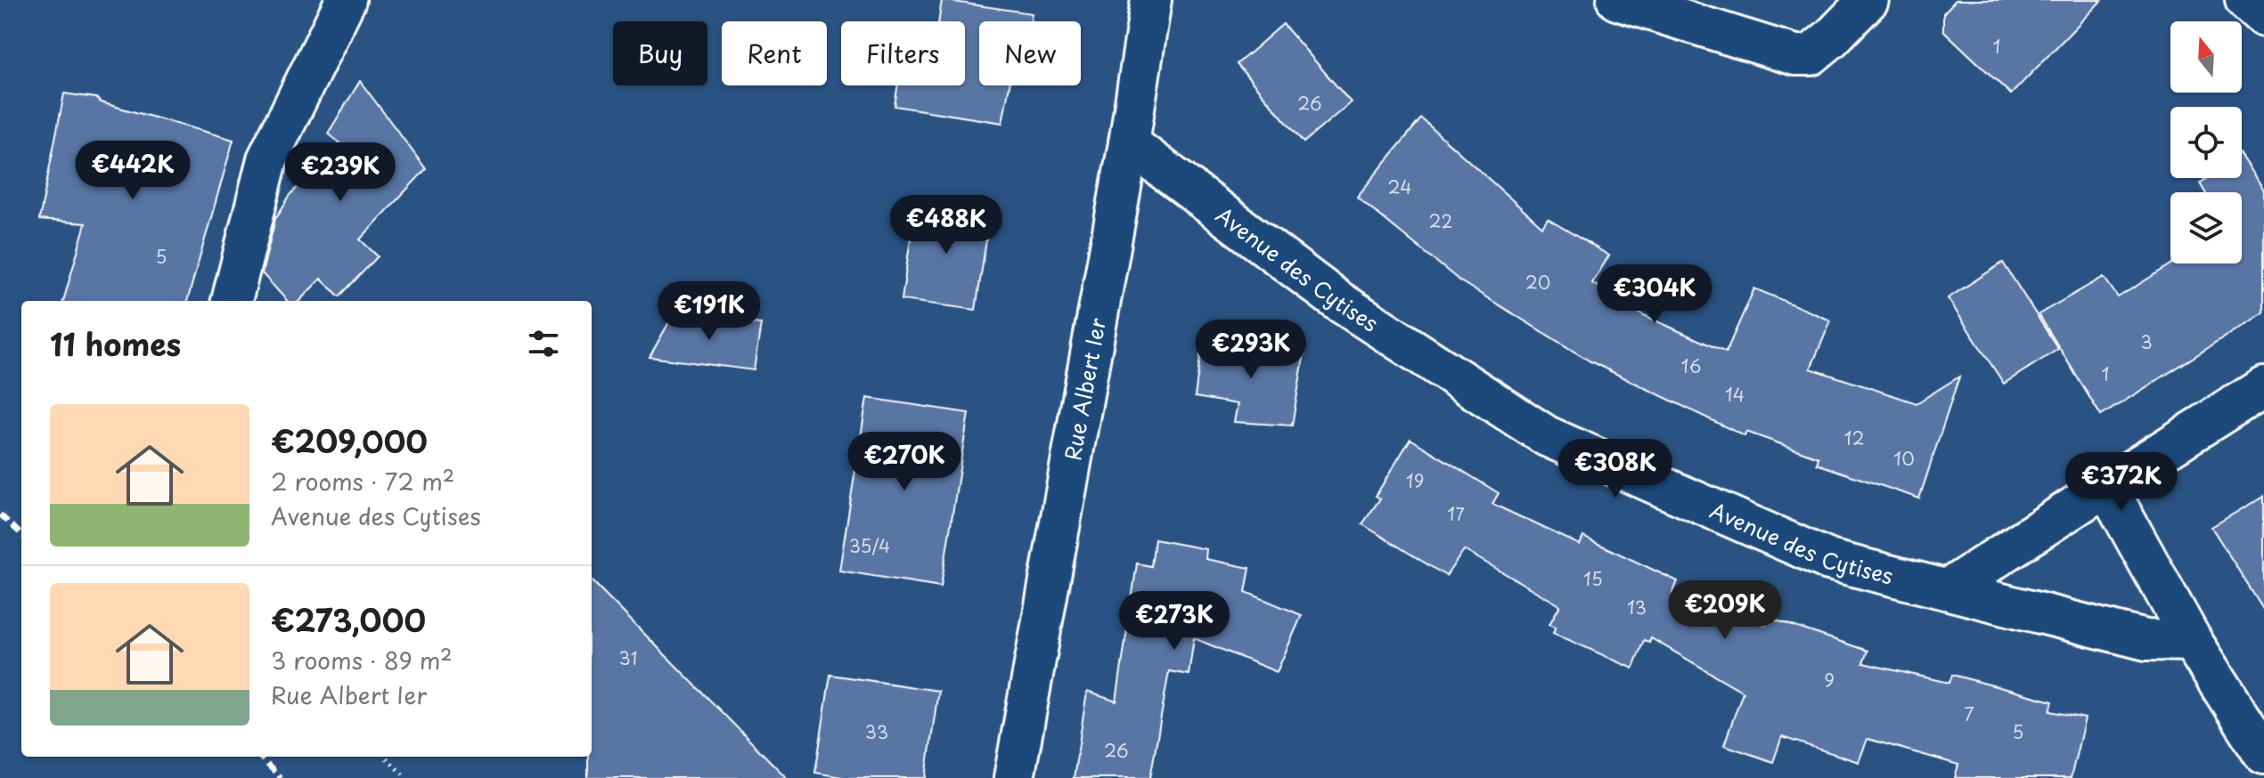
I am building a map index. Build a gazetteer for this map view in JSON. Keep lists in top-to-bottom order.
{
  "streets": {
    "street": ["Avenue des Cytises", "Rue Albert Ier"]
  },
  "crossings": [
    ["Avenue des Cytises", "Rue Albert Ier"]
  ],
  "house_numbers": [
    "1",
    "26",
    "24",
    "22",
    "5",
    "20",
    "3",
    "16",
    "1",
    "14",
    "12",
    "10",
    "19",
    "17",
    "35/4",
    "15",
    "13",
    "31",
    "9",
    "7",
    "33",
    "5",
    "26"
  ],
  "north": "top",
  "page": {
    "chip": [
      "Buy",
      "Rent",
      "Filters",
      "New"
    ],
    "price": [
      "€442K",
      "€239K",
      "€488K",
      "€304K",
      "€191K",
      "€293K",
      "€270K",
      "€308K",
      "€372K",
      "€209K",
      "€273K"
    ],
    "heading": "11 homes",
    "list": [
      {
        "name": "€209,000",
        "note": "2 rooms · 72 m² · Avenue des Cytises"
      },
      {
        "name": "€273,000",
        "note": "3 rooms · 89 m² · Rue Albert Ier"
      }
    ]
  }
}
